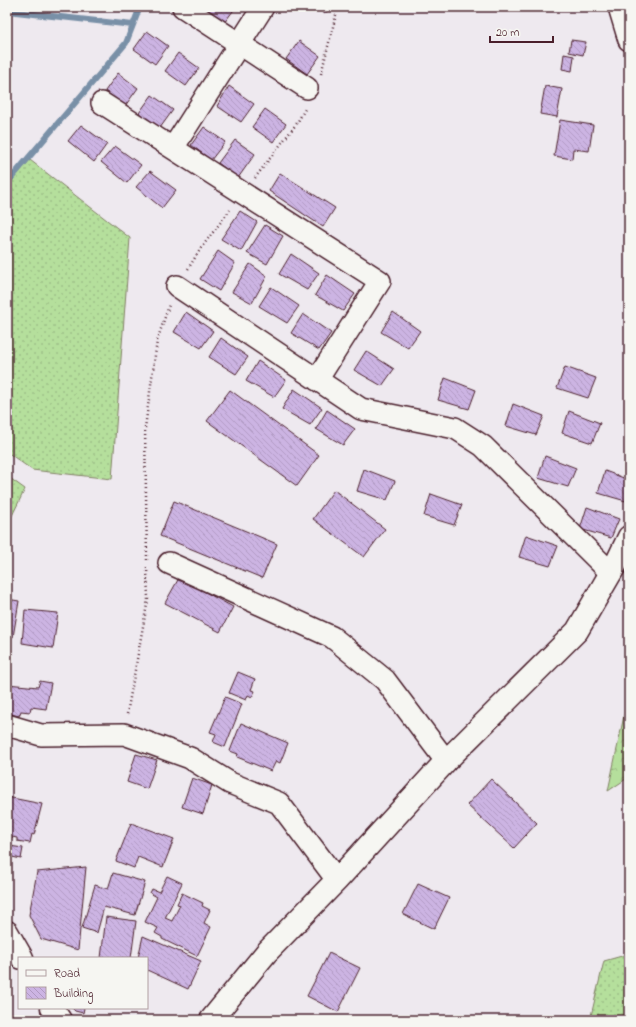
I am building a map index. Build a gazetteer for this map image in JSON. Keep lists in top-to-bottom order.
{
  "legend": ["Road", "Building"],
  "scale_bar": "20 m"
}
